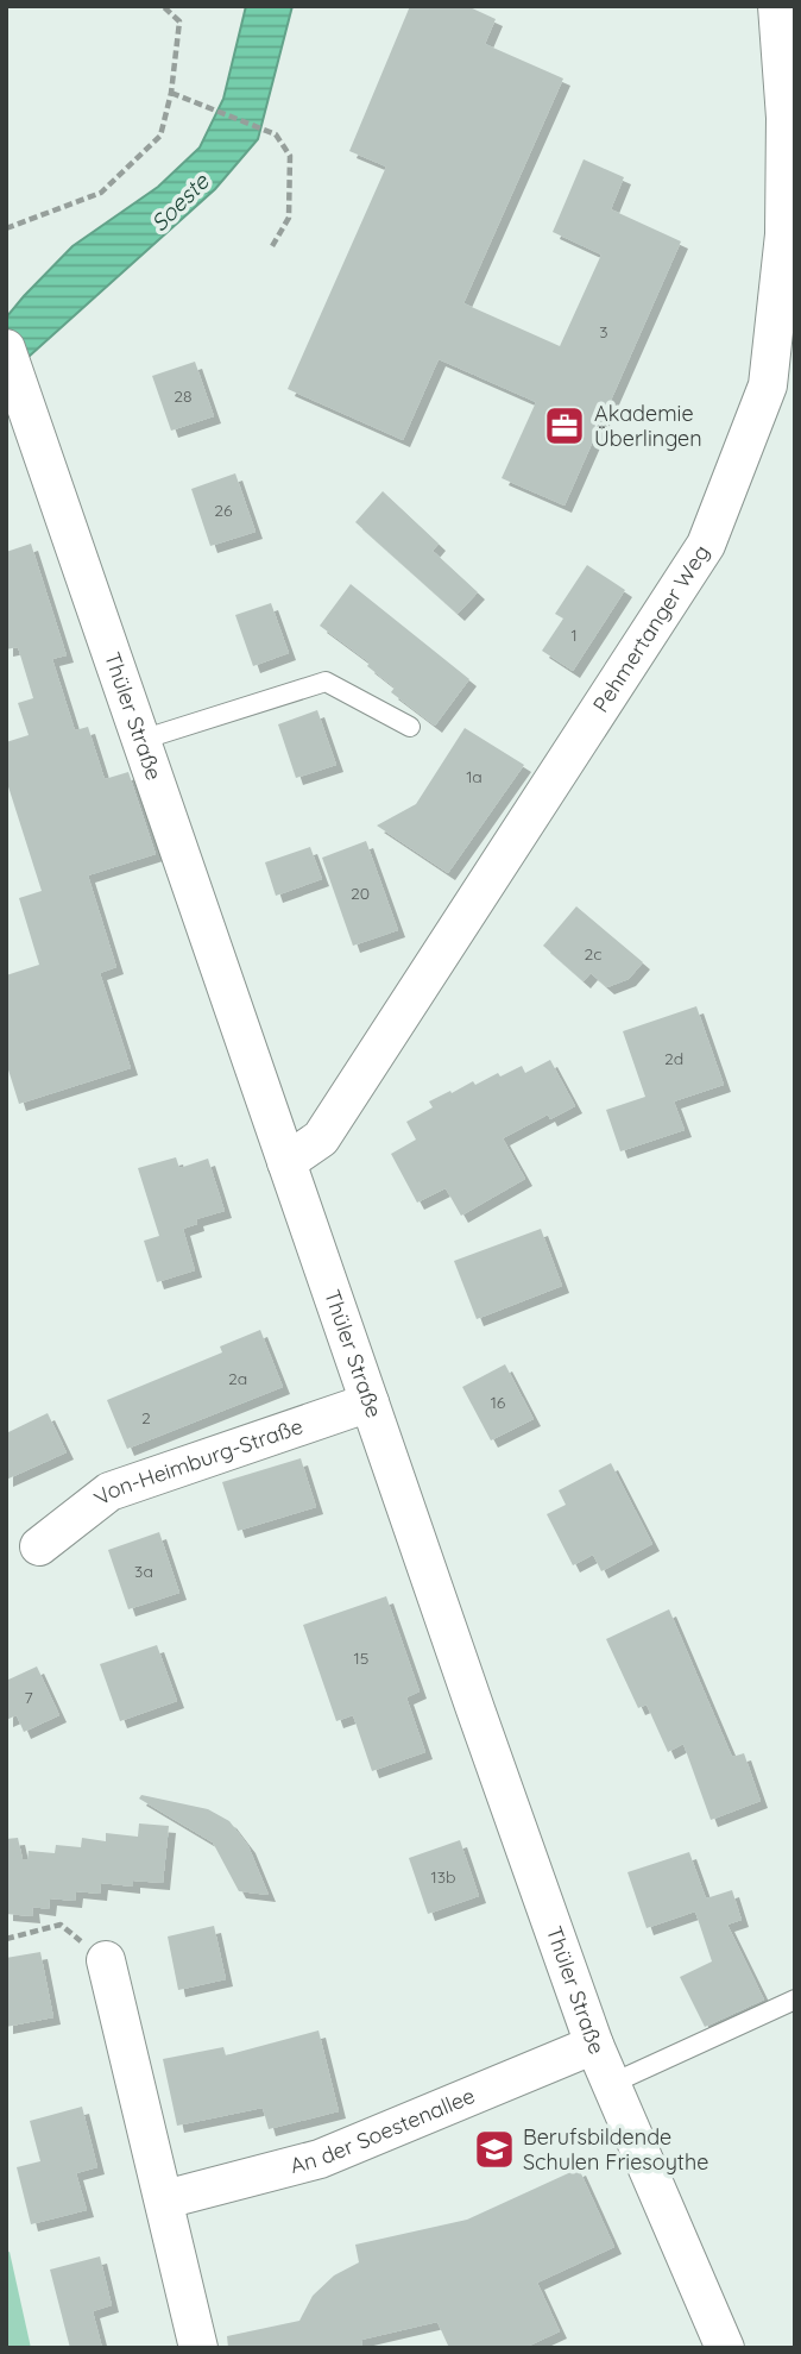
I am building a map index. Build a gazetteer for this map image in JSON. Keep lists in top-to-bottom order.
{
  "streets": {
    "street": [
      "Pehmertanger Weg",
      "Thüler Straße",
      "Von-Heimburg-Straße",
      "An der Soestenallee"
    ]
  },
  "crossings": [
    ["Pehmertanger Weg", "Thüler Straße"],
    ["Thüler Straße", "Von-Heimburg-Straße"],
    ["Thüler Straße", "An der Soestenallee"]
  ],
  "water": ["Soeste"],
  "places": {
    "office": ["Akademie Überlingen"],
    "school or university": ["Berufsbildende Schulen Friesoythe"]
  },
  "house_numbers": [
    "3",
    "28",
    "26",
    "1",
    "1a",
    "20",
    "2c",
    "2d",
    "2a",
    "16",
    "2",
    "3a",
    "15",
    "7",
    "13b"
  ]
}
